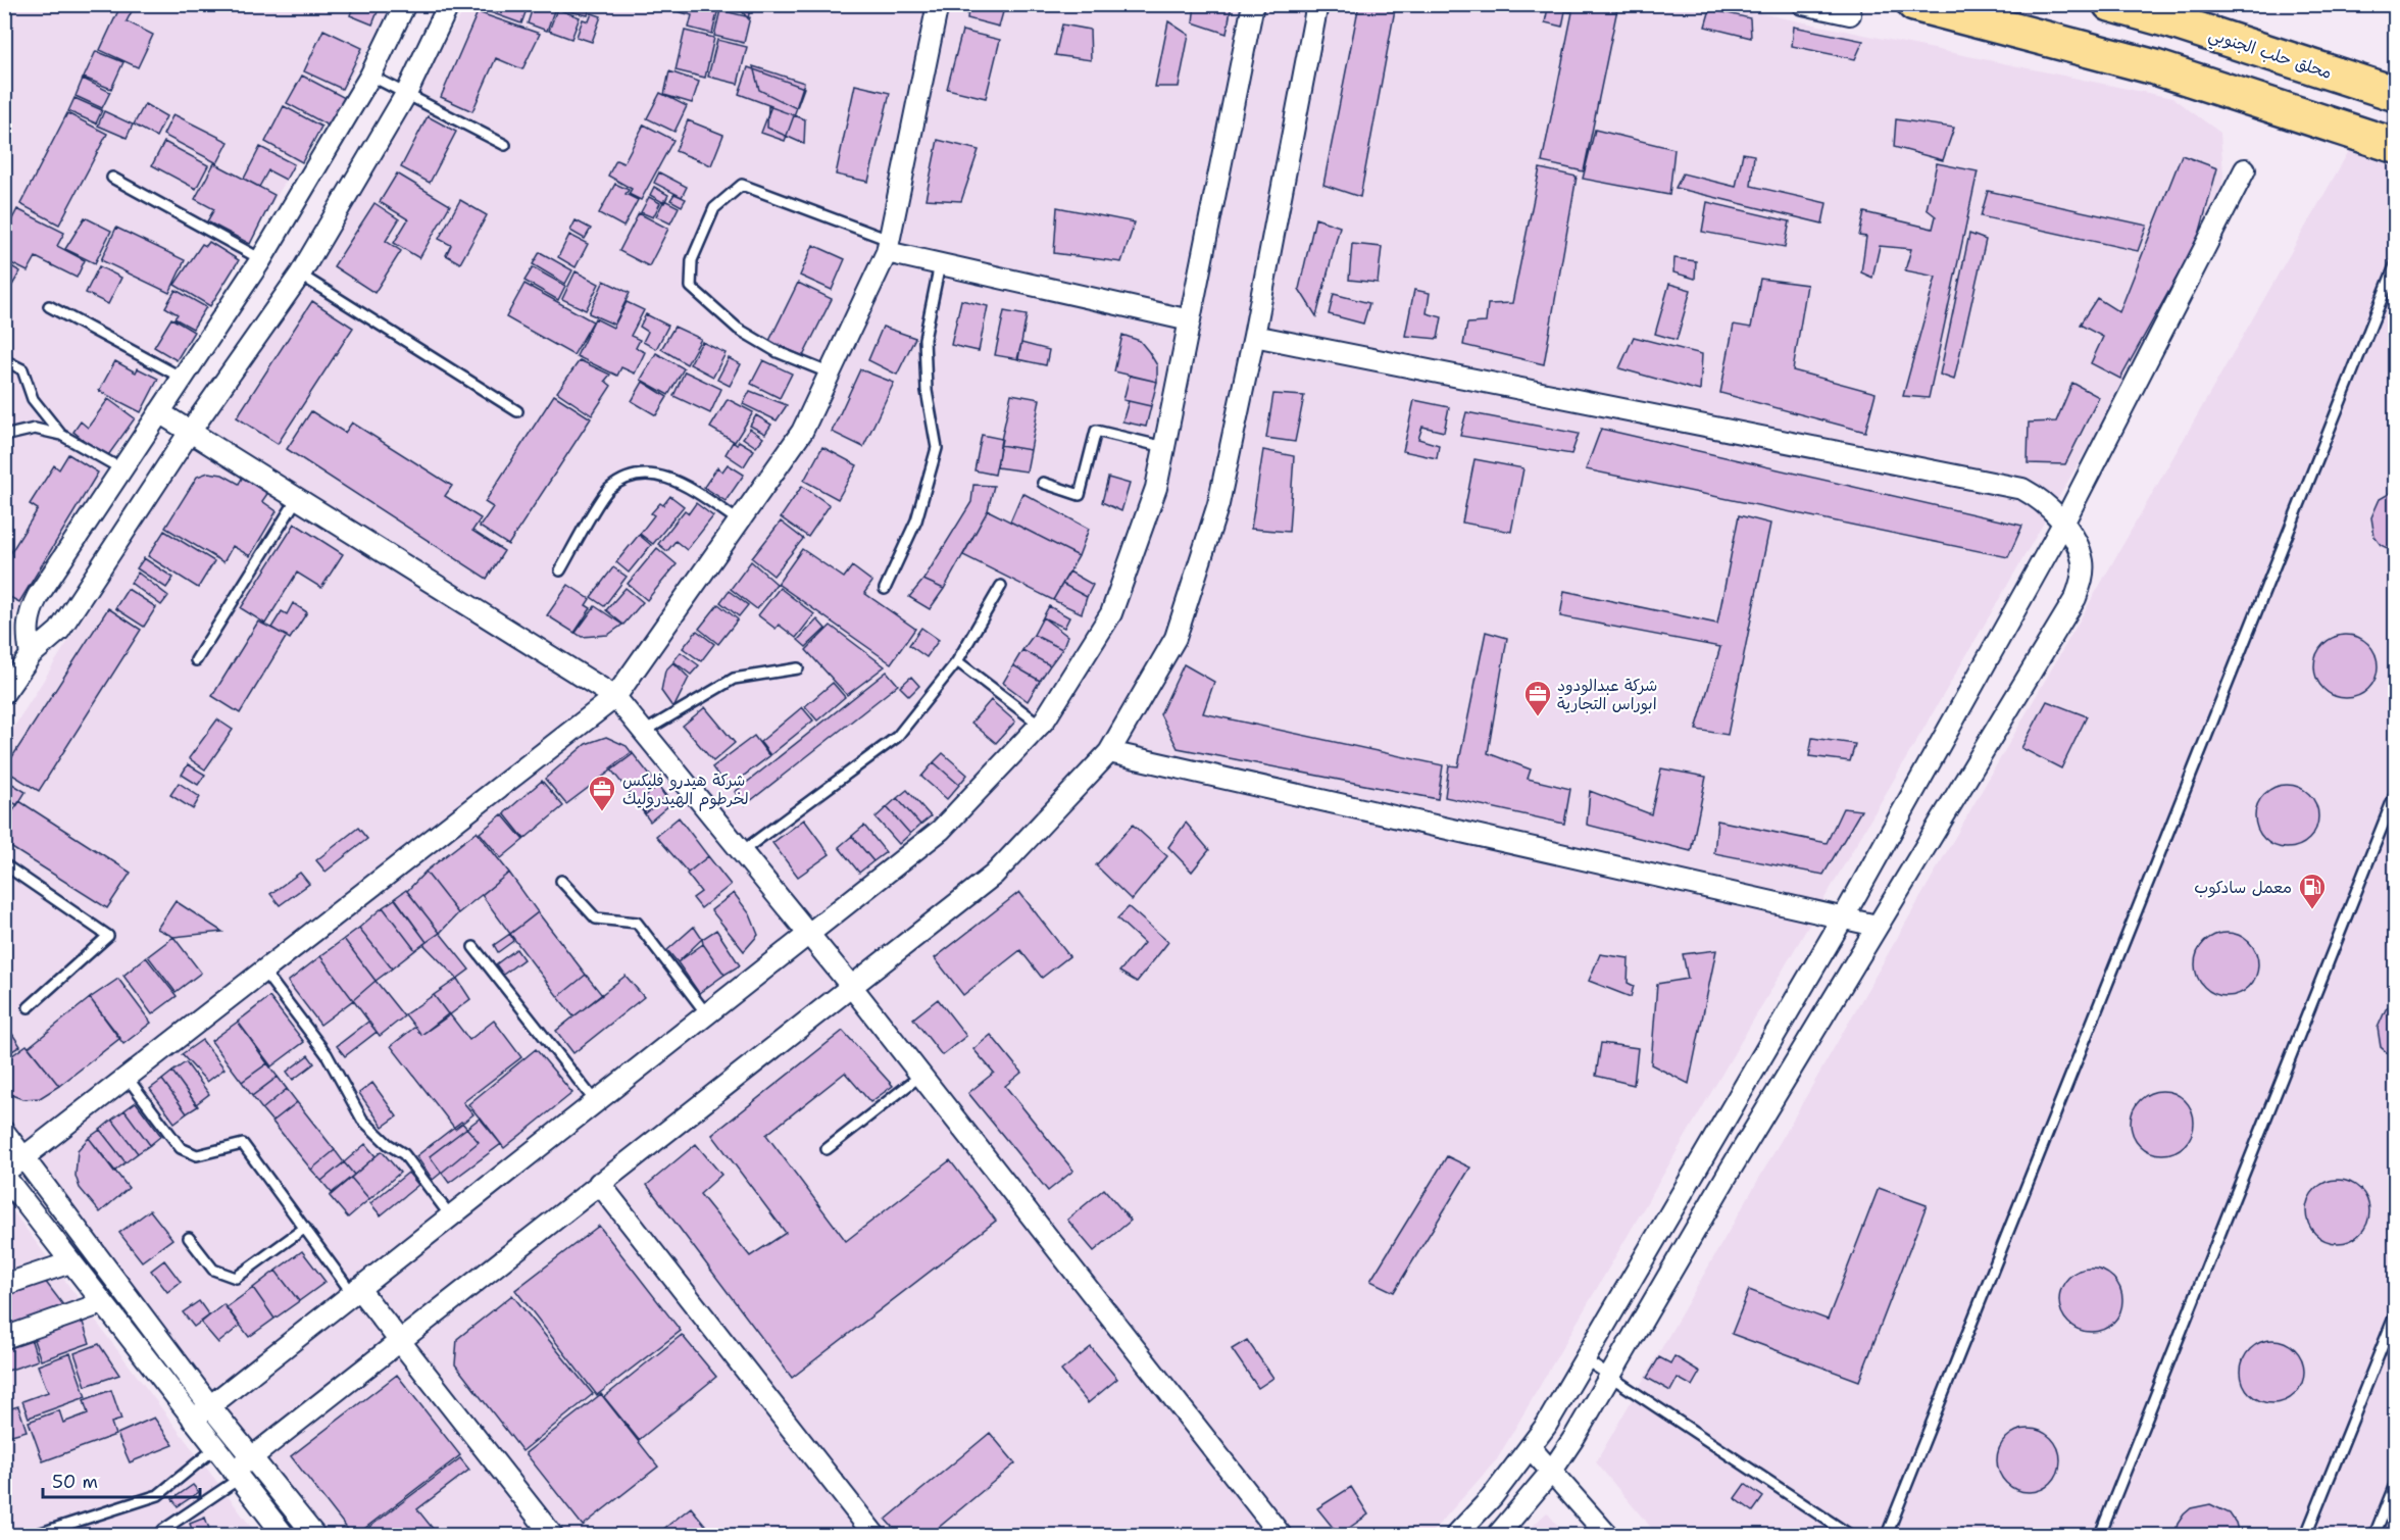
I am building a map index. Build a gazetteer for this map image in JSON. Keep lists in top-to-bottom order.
{
  "streets": {
    "highway": ["محلق حلب الجنوبي"]
  },
  "places": {
    "office": ["شركة عبدالودود ابوراس التجارية", "شركة هيدرو فليكس لخرطوم الهيدروليك"],
    "fuel station": ["معمل سادكوب"]
  },
  "scale_bar": "50 m"
}
